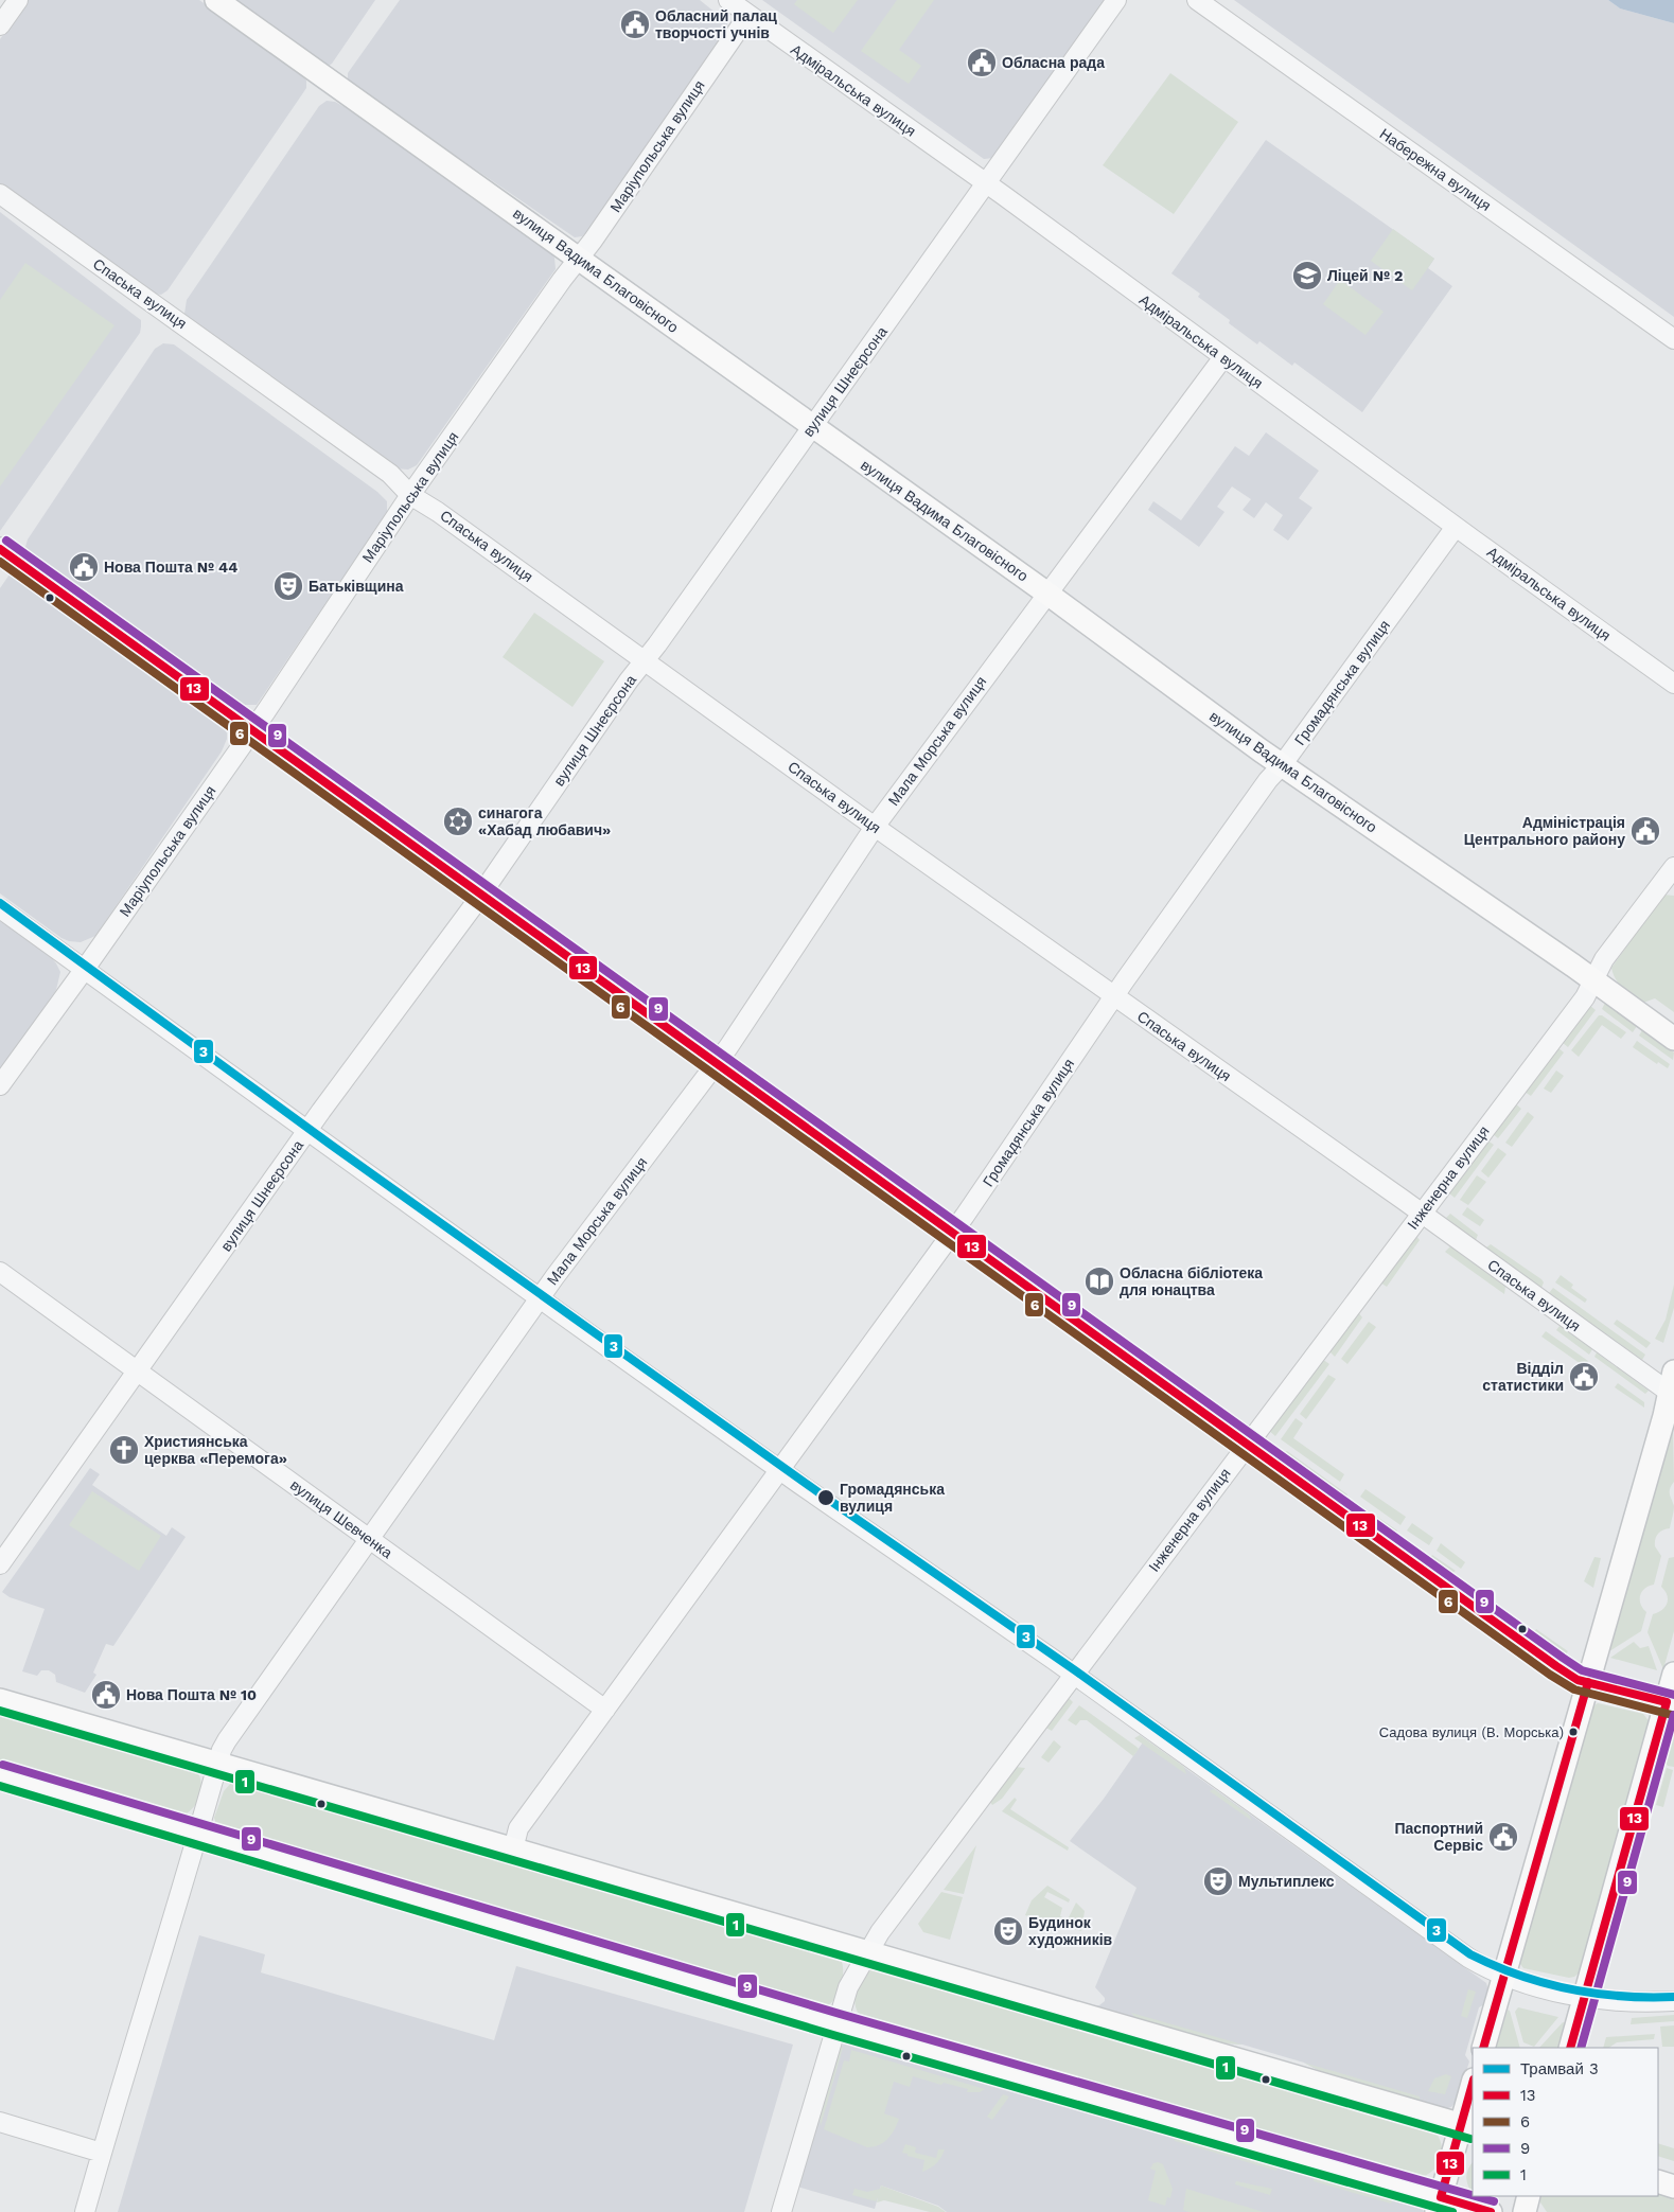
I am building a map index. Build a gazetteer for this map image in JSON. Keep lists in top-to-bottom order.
{
  "streets": {
    "main road": ["вулиця Вадима Благовісного"],
    "street": [
      "Адміральська вулиця",
      "Маріупольська вулиця",
      "Набережна вулиця",
      "Спаська вулиця",
      "вулиця Шнеєрсона",
      "Громадянська вулиця",
      "Мала Морська вулиця",
      "Інженерна вулиця",
      "вулиця Шевченка"
    ]
  },
  "crossings": [
    ["Адміральська вулиця", "Маріупольська вулиця"],
    ["Адміральська вулиця", "вулиця Шнеєрсона"],
    ["Адміральська вулиця", "Громадянська вулиця"],
    ["Адміральська вулиця", "Мала Морська вулиця"],
    ["Маріупольська вулиця", "вулиця Вадима Благовісного"],
    ["Маріупольська вулиця", "Спаська вулиця"],
    ["вулиця Вадима Благовісного", "вулиця Шнеєрсона"],
    ["вулиця Вадима Благовісного", "Громадянська вулиця"],
    ["вулиця Вадима Благовісного", "Мала Морська вулиця"],
    ["вулиця Вадима Благовісного", "Інженерна вулиця"],
    ["Спаська вулиця", "вулиця Шнеєрсона"],
    ["Спаська вулиця", "Громадянська вулиця"],
    ["Спаська вулиця", "Мала Морська вулиця"],
    ["Спаська вулиця", "Інженерна вулиця"],
    ["вулиця Шнеєрсона", "вулиця Шевченка"],
    ["Громадянська вулиця", "вулиця Шевченка"],
    ["Мала Морська вулиця", "вулиця Шевченка"]
  ],
  "places": {
    "public building": [
      "Обласний палац творчості учнів",
      "Обласна рада",
      "Нова Пошта № 44",
      "Адміністрація Центрального району",
      "Відділ статистики",
      "Нова Пошта № 10",
      "Паспортний Сервіс"
    ],
    "school or university": ["Ліцей № 2"],
    "theatre": ["Батьківщина", "Мультиплекс", "Будинок художників"],
    "synagogue": ["синагога «Хабад любавич»"],
    "library": ["Обласна бібліотека для юнацтва"],
    "church": ["Християнська церква «Перемога»"],
    "other": ["Громадянська вулиця", "Садова вулиця (В. Морська)"]
  },
  "lines": [
    "transit line 9",
    "transit line 13",
    "transit line 6",
    "tram line 3",
    "transit line 1"
  ],
  "legend": [
    "Трамвай 3",
    "13",
    "6",
    "9",
    "1"
  ]
}
